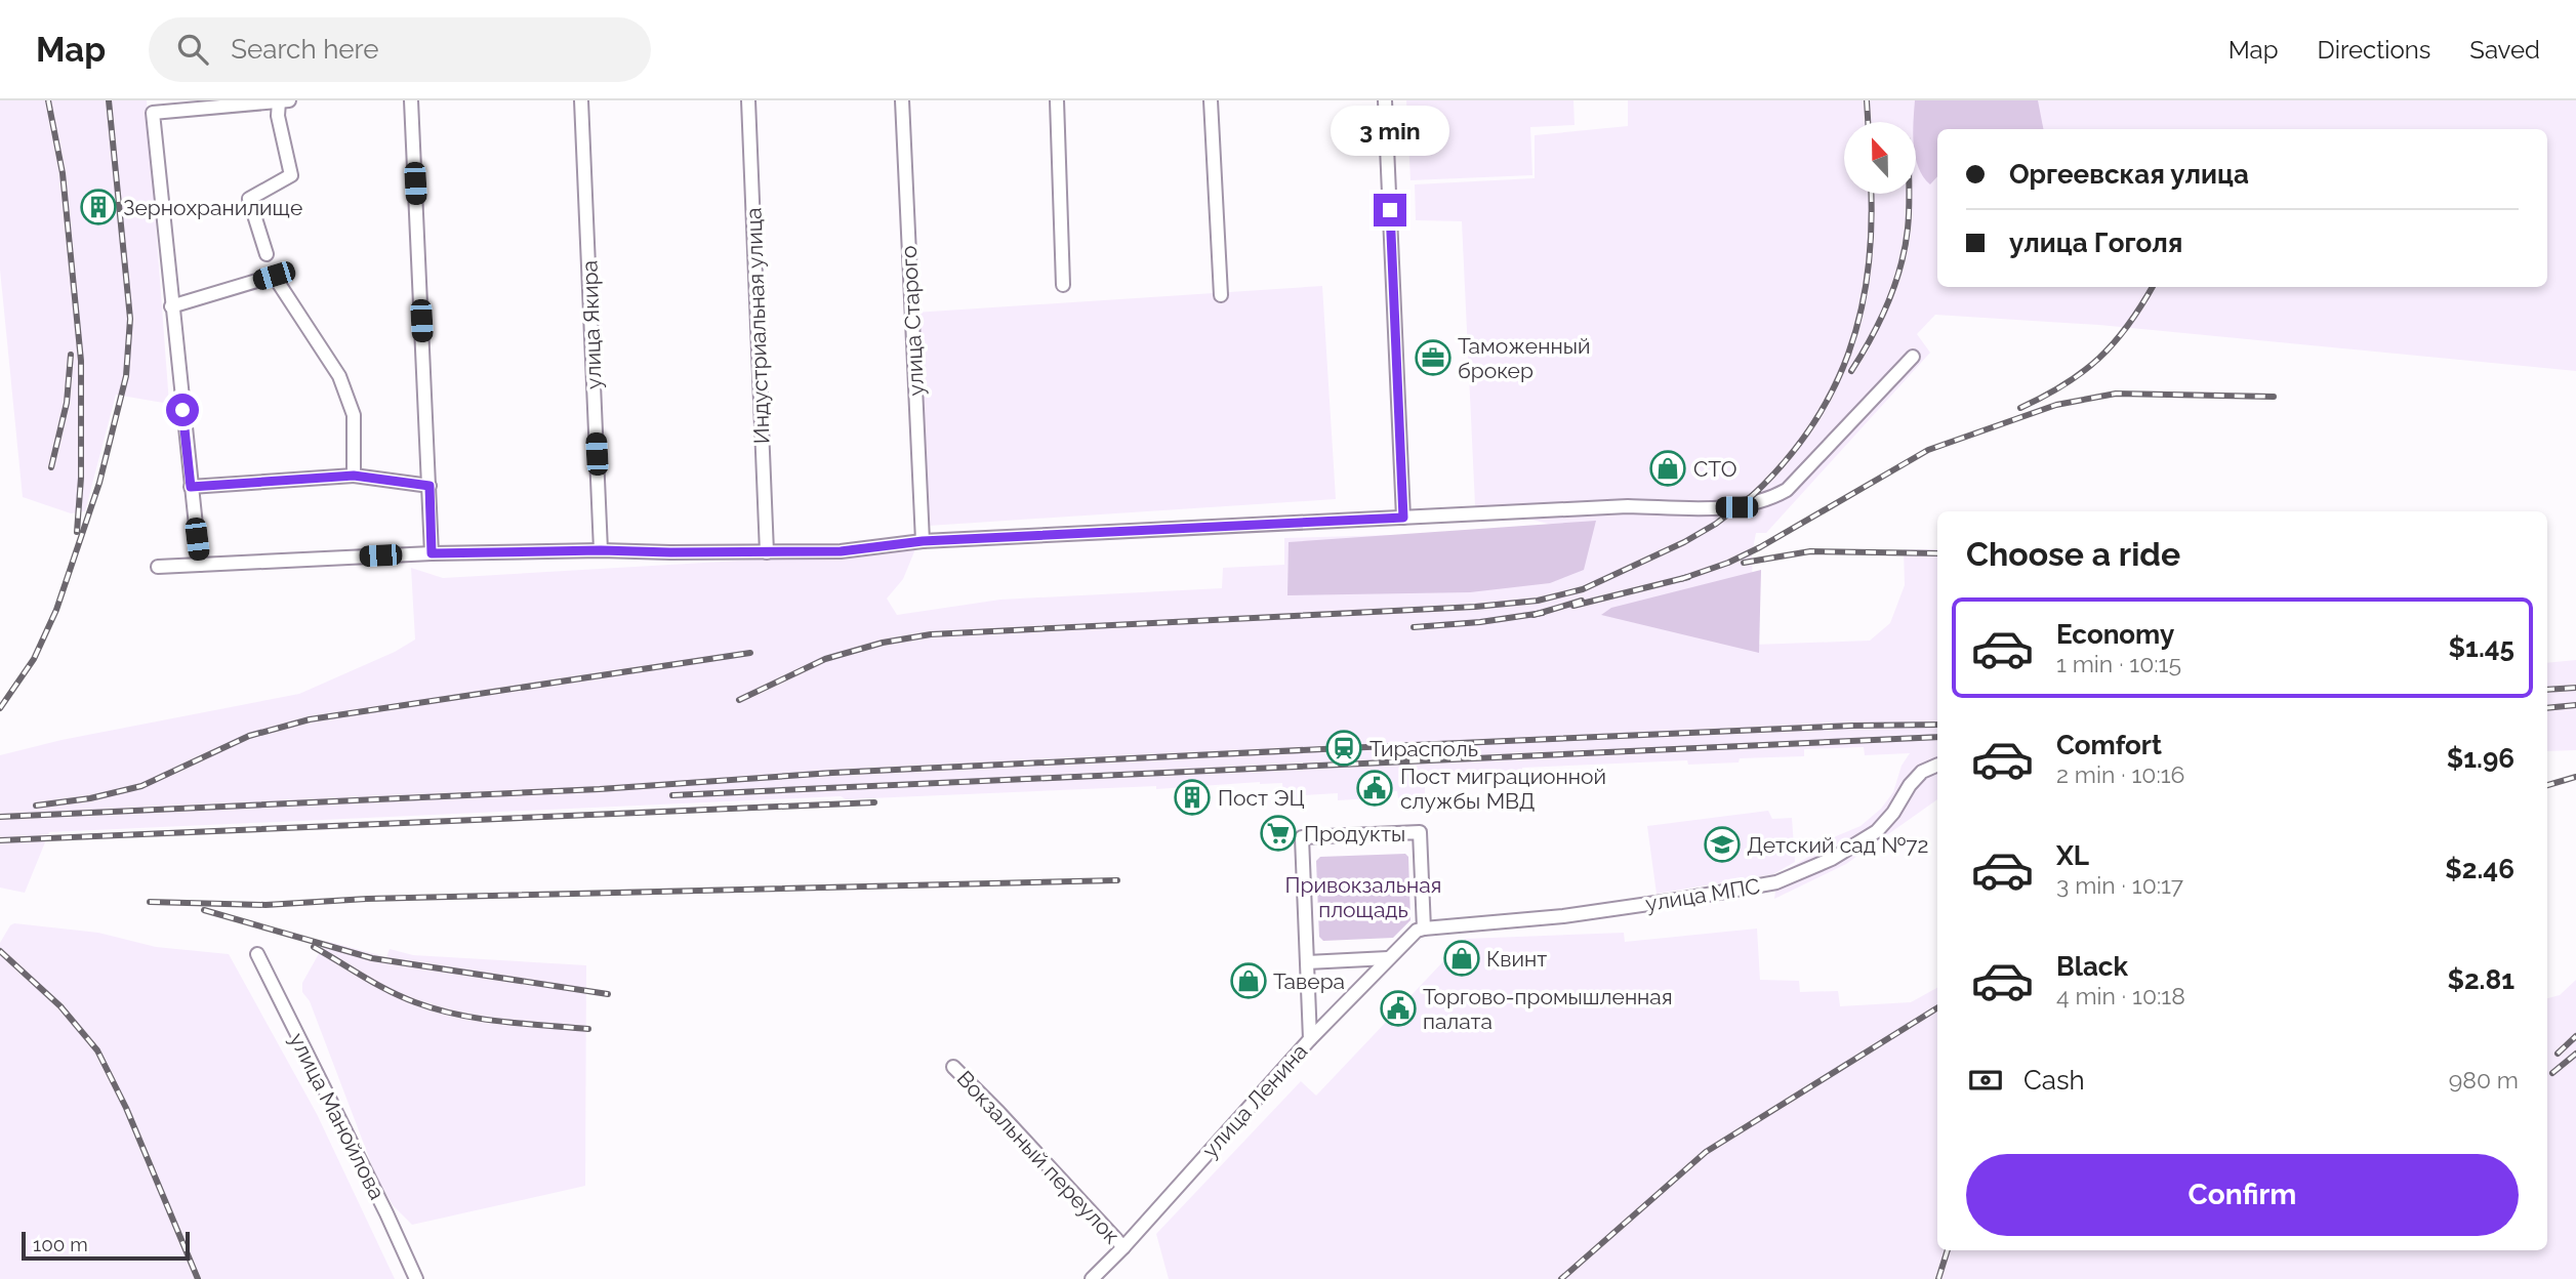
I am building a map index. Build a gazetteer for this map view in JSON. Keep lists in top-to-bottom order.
{
  "streets": {
    "street": [
      "улица Старого",
      "улица Якира",
      "Индустриальная улица",
      "улица МПС",
      "улица Ленина",
      "улица Манойлова",
      "Вокзальный переулок"
    ]
  },
  "crossings": [
    ["улица МПС", "улица Ленина"],
    ["улица Ленина", "Вокзальный переулок"]
  ],
  "parks": ["Привокзальная площадь"],
  "places": {
    "building": ["Зернохранилище", "Пост ЭЦ"],
    "office": ["Таможенный брокер"],
    "shop": ["СТО", "Квинт", "Тавера"],
    "station": ["Тирасполь"],
    "public building": ["Пост миграционной службы МВД", "Торгово-промышленная палата"],
    "supermarket": ["Продукты"],
    "school or university": ["Детский сад №72"]
  },
  "scale_bar": "100 m",
  "north": "top",
  "page": {
    "header": "Map",
    "search": "Search here",
    "nav": ["Map", "Directions", "Saved"],
    "bubble": "3 min",
    "banner": ["Оргеевская улица", "улица Гоголя"],
    "heading": "Choose a ride",
    "list": [
      {
        "name": "Economy",
        "note": "1 min · 10:15",
        "value": "$1.45"
      },
      {
        "name": "Comfort",
        "note": "2 min · 10:16",
        "value": "$1.96"
      },
      {
        "name": "XL",
        "note": "3 min · 10:17",
        "value": "$2.46"
      },
      {
        "name": "Black",
        "note": "4 min · 10:18",
        "value": "$2.81"
      }
    ],
    "pay": ["Cash", "980 m"],
    "buttons": "Confirm",
    "scale": "100 m"
  }
}
